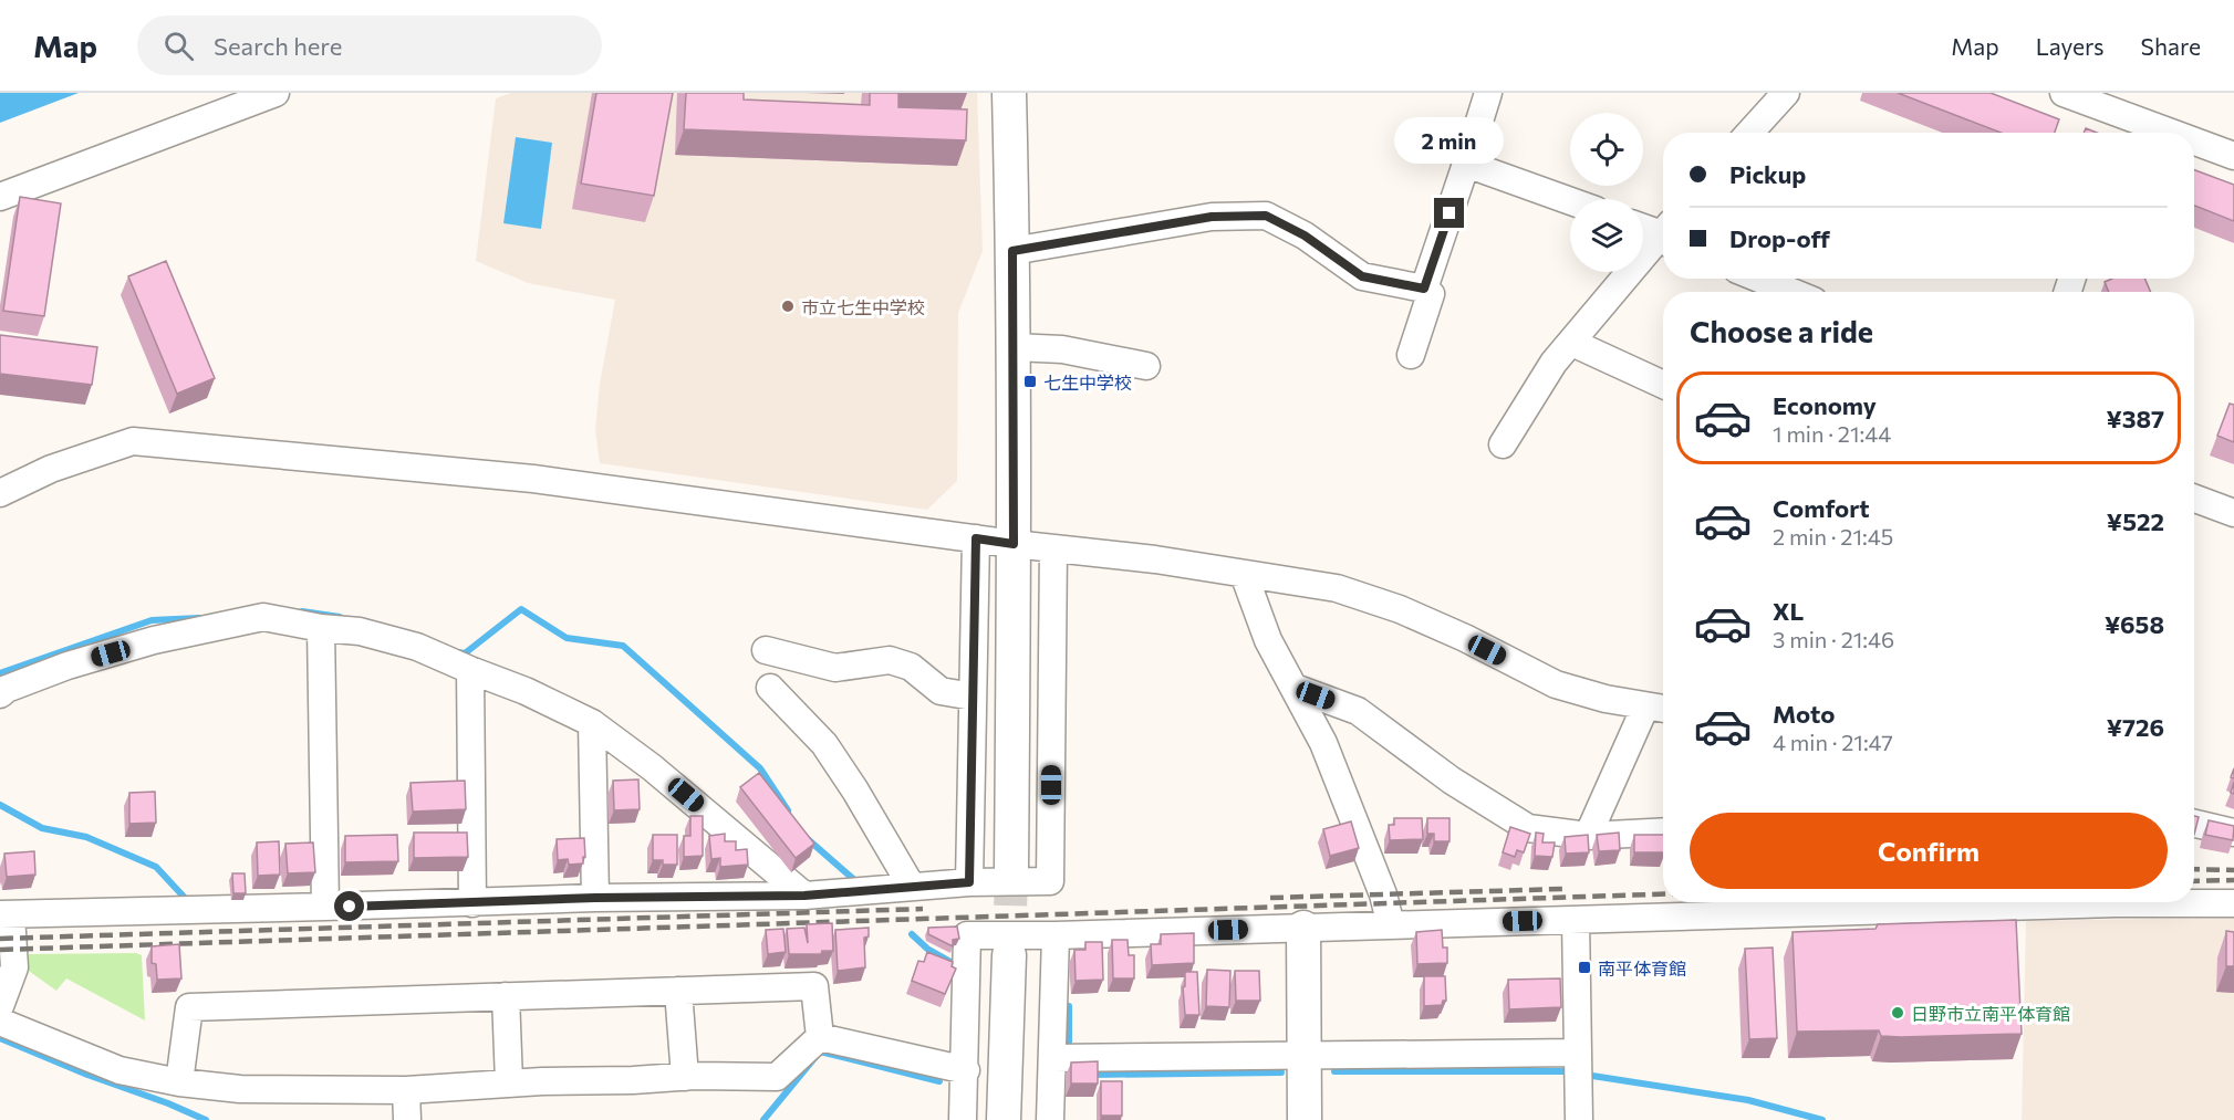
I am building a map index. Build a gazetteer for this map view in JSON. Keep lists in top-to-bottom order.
{
  "places": {
    "other": ["市立七生中学校", "日野市立南平体育館"],
    "transit": ["七生中学校", "南平体育館"]
  },
  "page": {
    "header": "Map",
    "search": "Search here",
    "nav": ["Map", "Layers", "Share"],
    "bubble": "2 min",
    "banner": ["Pickup", "Drop-off"],
    "heading": "Choose a ride",
    "list": [
      {
        "name": "Economy",
        "note": "1 min · 21:44",
        "value": "¥387"
      },
      {
        "name": "Comfort",
        "note": "2 min · 21:45",
        "value": "¥522"
      },
      {
        "name": "XL",
        "note": "3 min · 21:46",
        "value": "¥658"
      },
      {
        "name": "Moto",
        "note": "4 min · 21:47",
        "value": "¥726"
      }
    ],
    "buttons": "Confirm"
  }
}
